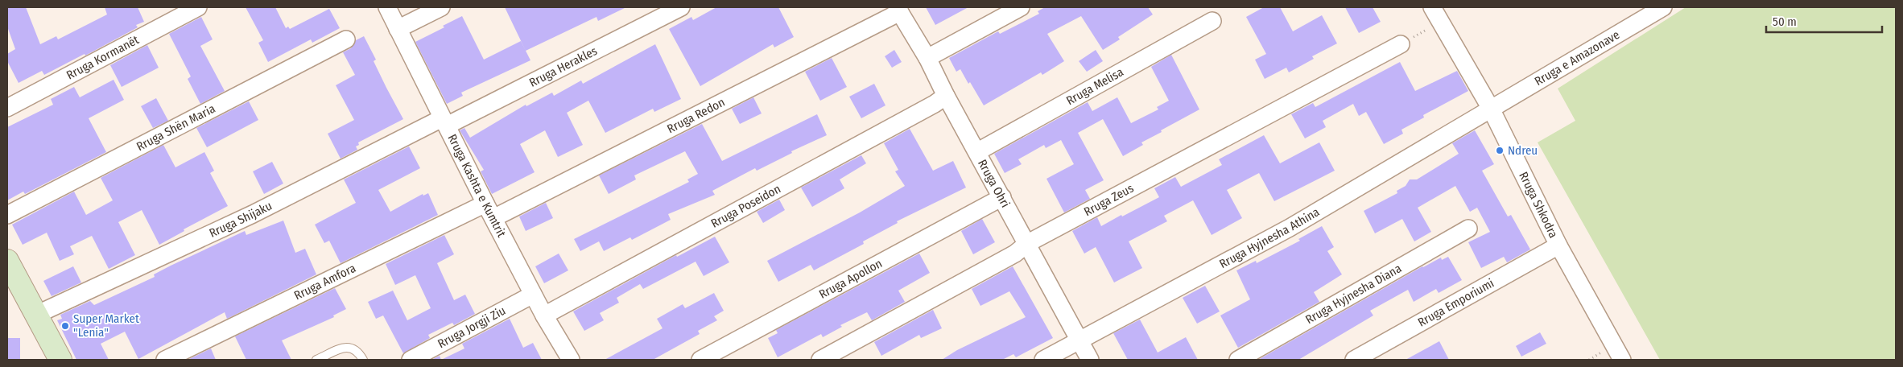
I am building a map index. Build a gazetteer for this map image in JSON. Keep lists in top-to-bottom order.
{
  "streets": {
    "street": [
      "Rruga Kormanët",
      "Rruga e Amazonave",
      "Rruga Herakles",
      "Rruga Melisa",
      "Rruga Redon",
      "Rruga Shën Maria",
      "Rruga Ohri",
      "Rruga Kashta e Kumtrit",
      "Rruga Zeus",
      "Rruga Shkodra",
      "Rruga Poseidon",
      "Rruga Shijaku",
      "Rruga Hyjnesha Athina",
      "Rruga Apollon",
      "Rruga Amfora",
      "Rruga Hyjnesha Diana",
      "Rruga Emporiumi",
      "Rruga Jorgji Ziu"
    ]
  },
  "crossings": [
    ["Rruga e Amazonave", "Rruga Shkodra"],
    ["Rruga e Amazonave", "Rruga Hyjnesha Athina"],
    ["Rruga Herakles", "Rruga Kashta e Kumtrit"],
    ["Rruga Herakles", "Rruga Shijaku"],
    ["Rruga Melisa", "Rruga Ohri"],
    ["Rruga Redon", "Rruga Ohri"],
    ["Rruga Redon", "Rruga Kashta e Kumtrit"],
    ["Rruga Redon", "Rruga Amfora"],
    ["Rruga Ohri", "Rruga Zeus"],
    ["Rruga Ohri", "Rruga Poseidon"],
    ["Rruga Ohri", "Rruga Hyjnesha Athina"],
    ["Rruga Ohri", "Rruga Apollon"],
    ["Rruga Kashta e Kumtrit", "Rruga Poseidon"],
    ["Rruga Kashta e Kumtrit", "Rruga Shijaku"],
    ["Rruga Kashta e Kumtrit", "Rruga Amfora"],
    ["Rruga Kashta e Kumtrit", "Rruga Jorgji Ziu"],
    ["Rruga Shkodra", "Rruga Hyjnesha Athina"],
    ["Rruga Shkodra", "Rruga Emporiumi"]
  ],
  "places": ["Ndreu", "Super Market \"Lenia\""],
  "scale_bar": "50 m"
}
